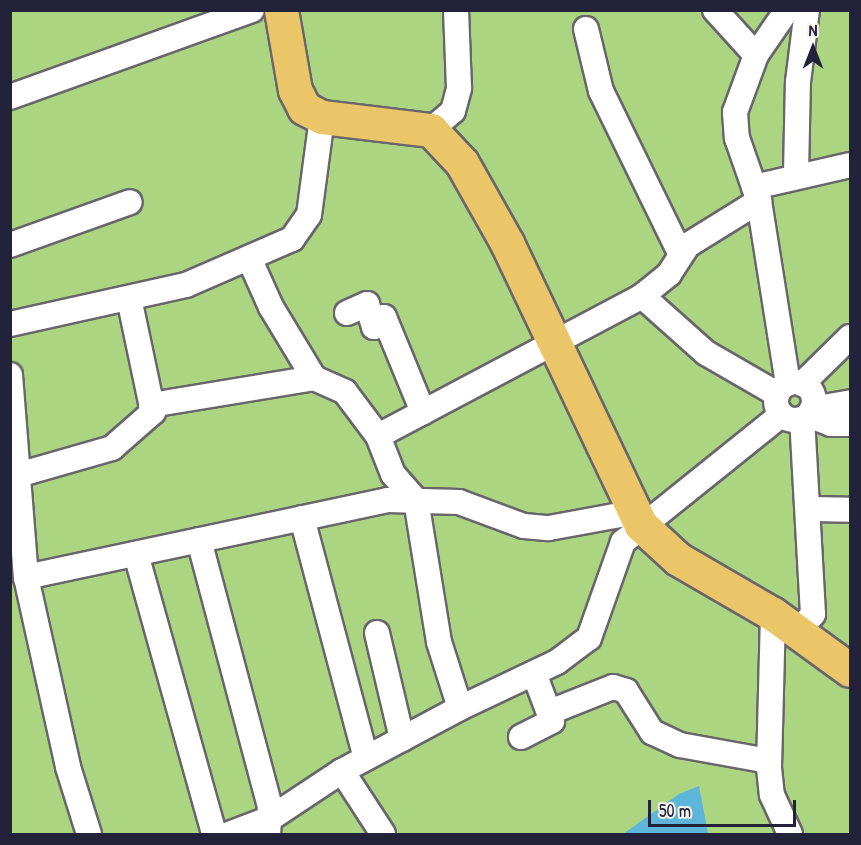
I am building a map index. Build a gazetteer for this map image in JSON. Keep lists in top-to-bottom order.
{
  "scale_bar": "50 m",
  "north": "top"
}
